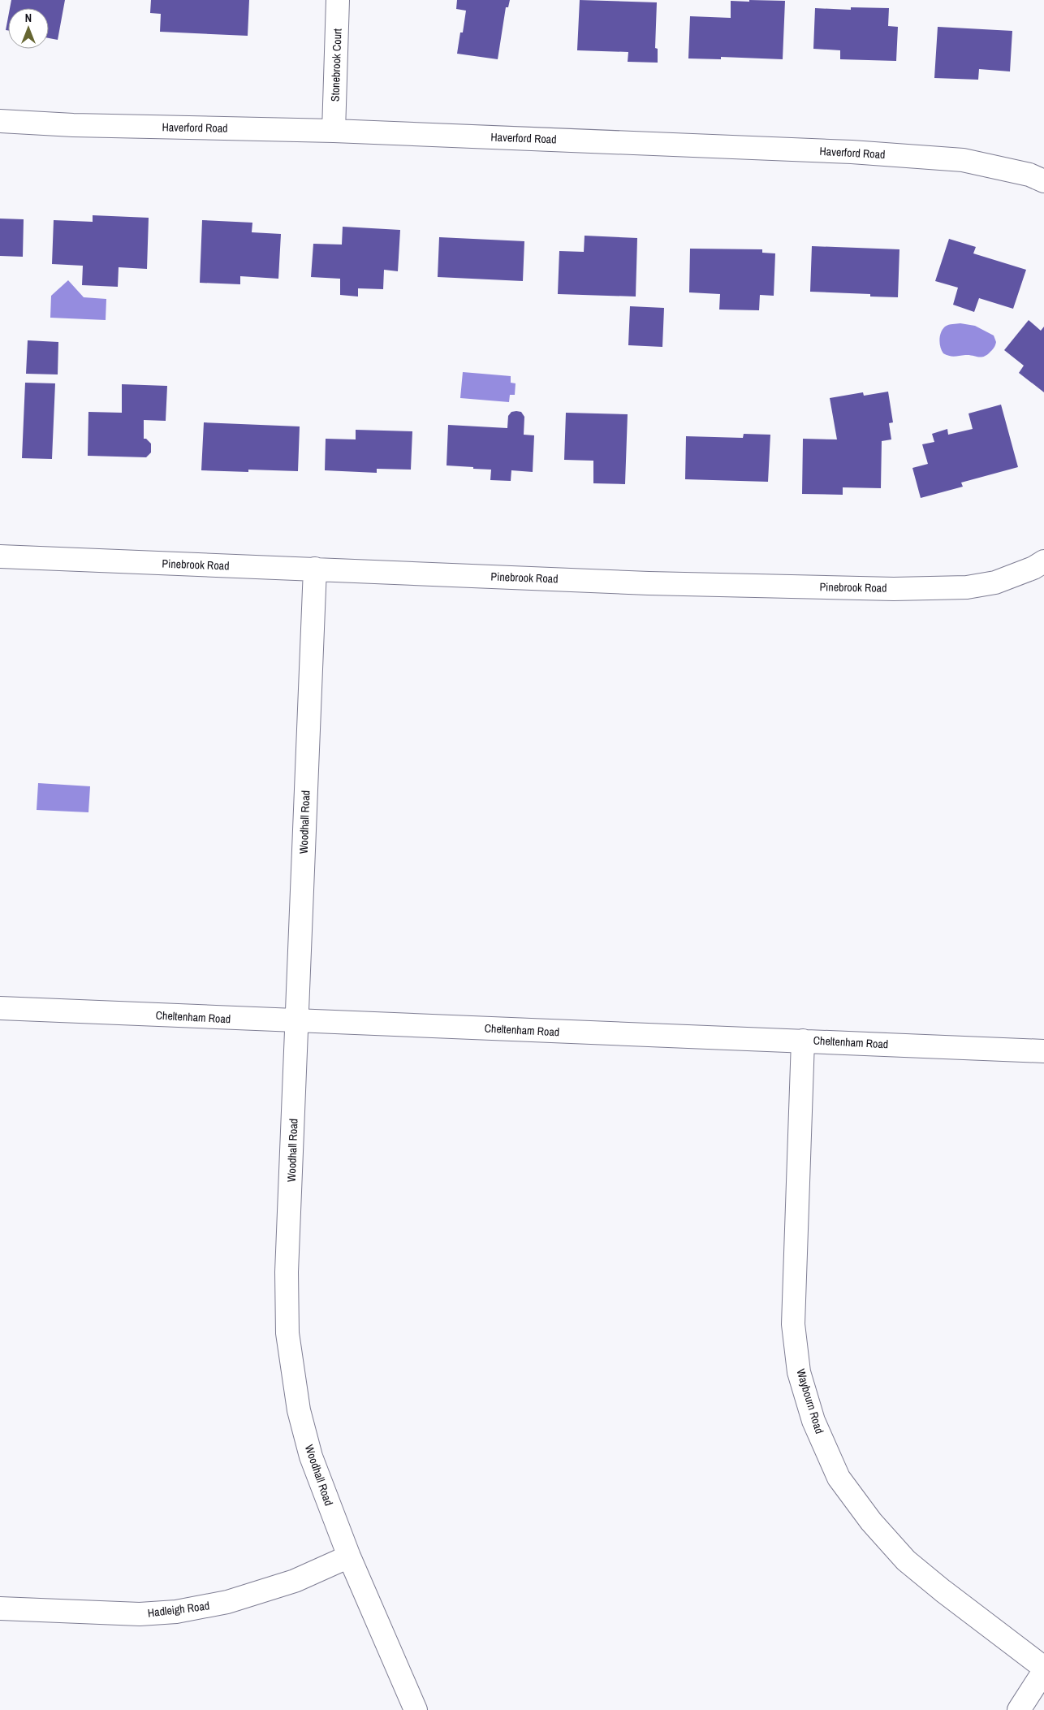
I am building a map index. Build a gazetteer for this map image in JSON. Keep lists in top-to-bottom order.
{
  "streets": {
    "street": [
      "Stonebrook Court",
      "Haverford Road",
      "Pinebrook Road",
      "Woodhall Road",
      "Cheltenham Road",
      "Waybourn Road",
      "Hadleigh Road"
    ]
  },
  "crossings": [
    ["Stonebrook Court", "Haverford Road"],
    ["Pinebrook Road", "Woodhall Road"],
    ["Woodhall Road", "Cheltenham Road"],
    ["Woodhall Road", "Hadleigh Road"],
    ["Cheltenham Road", "Waybourn Road"]
  ],
  "north": "top"
}
